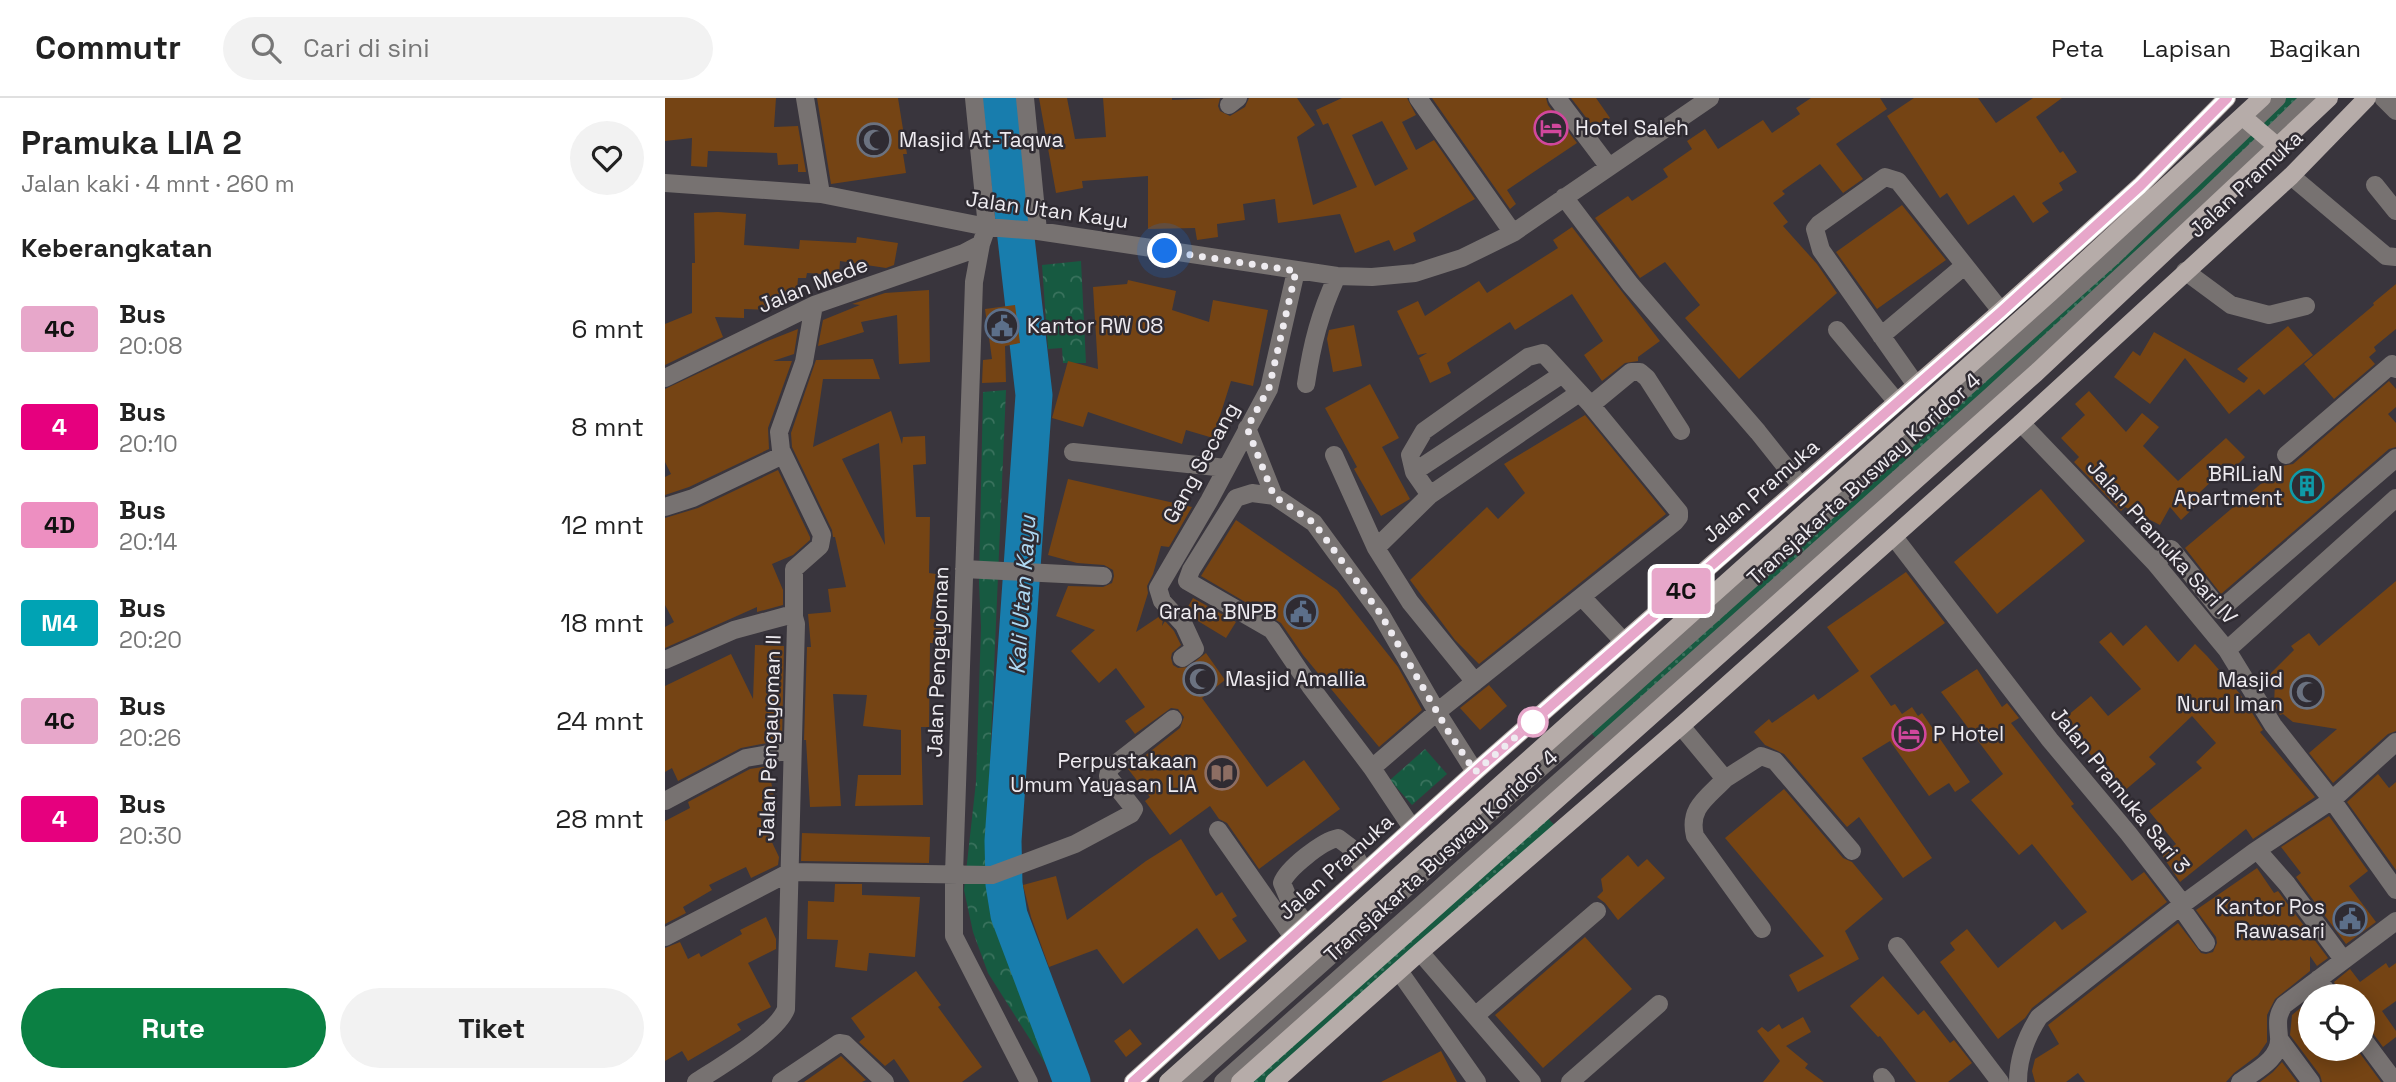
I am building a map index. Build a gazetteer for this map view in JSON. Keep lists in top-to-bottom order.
{
  "streets": {
    "main road": ["Jalan Pramuka"],
    "street": [
      "Jalan Utan Kayu",
      "Jalan Mede",
      "Gang Secang",
      "Transjakarta Busway Koridor 4",
      "Jalan Pramuka Sari IV",
      "Jalan Pengayoman",
      "Jalan Pengayoman II",
      "Jalan Pramuka Sari 3"
    ]
  },
  "crossings": [
    ["Jalan Pramuka", "Transjakarta Busway Koridor 4"],
    ["Jalan Pramuka", "Jalan Pramuka Sari IV"],
    ["Jalan Pramuka", "Jalan Pramuka Sari 3"],
    ["Jalan Utan Kayu", "Jalan Mede"],
    ["Jalan Utan Kayu", "Gang Secang"],
    ["Jalan Utan Kayu", "Jalan Pengayoman"],
    ["Jalan Mede", "Jalan Pengayoman"]
  ],
  "water": ["Kali Utan Kayu"],
  "places": {
    "hotel": ["Hotel Saleh", "P Hotel"],
    "mosque": ["Masjid At-Taqwa", "Masjid Amallia", "Masjid Nurul Iman"],
    "public building": ["Kantor RW 08", "Graha BNPB", "Kantor Pos Rawasari"],
    "building": ["BRILiaN Apartment"],
    "library": ["Perpustakaan Umum Yayasan LIA"]
  },
  "lines": ["bus line 4C"],
  "page": {
    "header": "Commutr",
    "search": "Cari di sini",
    "nav": ["Peta", "Lapisan", "Bagikan"],
    "heading": [
      ["Pramuka LIA 2", "Jalan kaki · 4 mnt · 260 m"],
      "Keberangkatan"
    ],
    "on_map": "4C",
    "list": [
      {
        "mark": "4C",
        "name": "Bus",
        "note": "20:08",
        "value": "6 mnt"
      },
      {
        "mark": "4",
        "name": "Bus",
        "note": "20:10",
        "value": "8 mnt"
      },
      {
        "mark": "4D",
        "name": "Bus",
        "note": "20:14",
        "value": "12 mnt"
      },
      {
        "mark": "M4",
        "name": "Bus",
        "note": "20:20",
        "value": "18 mnt"
      },
      {
        "mark": "4C",
        "name": "Bus",
        "note": "20:26",
        "value": "24 mnt"
      },
      {
        "mark": "4",
        "name": "Bus",
        "note": "20:30",
        "value": "28 mnt"
      }
    ],
    "buttons": ["Rute", "Tiket"]
  }
}
